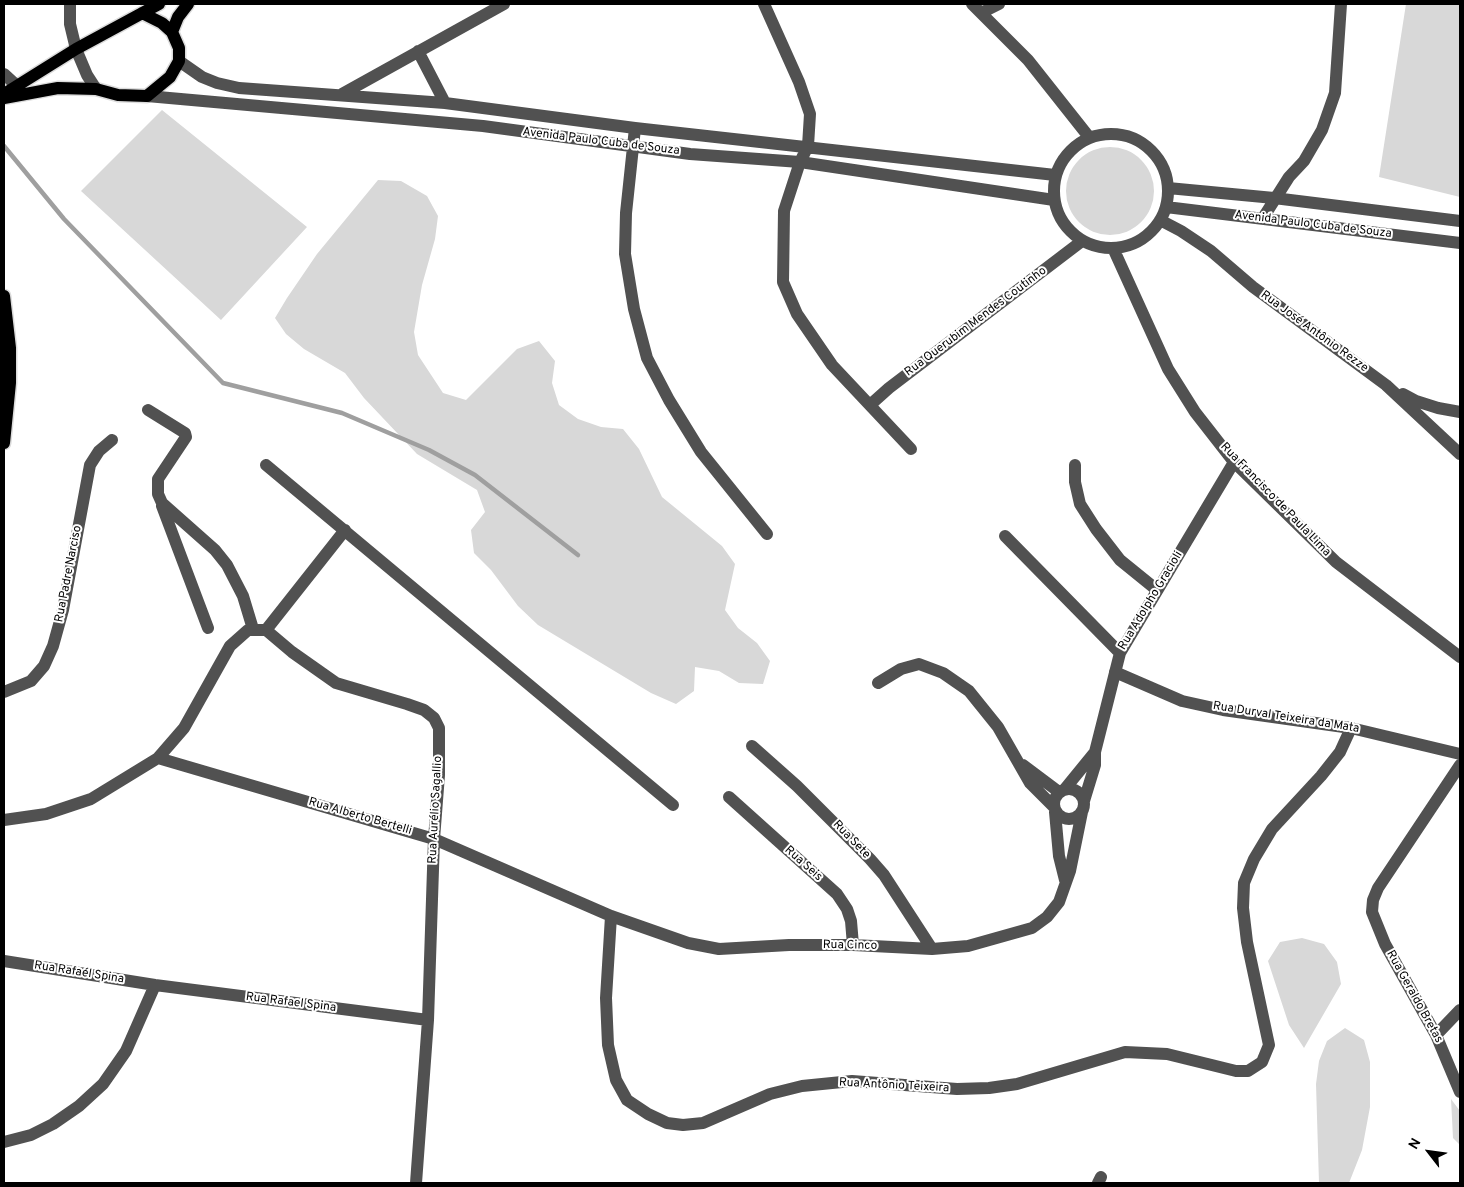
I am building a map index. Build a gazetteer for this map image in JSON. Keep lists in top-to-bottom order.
{
  "streets": {
    "street": [
      "Avenida Paulo Cuba de Souza",
      "Rua Querubim Mendes Coutinho",
      "Rua José Antônio Rezze",
      "Rua Francisco de Paula Lima",
      "Rua Padre Narciso",
      "Rua Adolpho Gracioli",
      "Rua Durval Teixeira da Mata",
      "Rua Aurélio Sagallio",
      "Rua Alberto Bertelli",
      "Rua Sete",
      "Rua Seis",
      "Rua Cinco",
      "Rua Rafaél Spina",
      "Rua Geraldo Bretas",
      "Rua Rafael Spina",
      "Rua Antônio Teixeira"
    ]
  },
  "crossings": [
    ["Avenida Paulo Cuba de Souza", "Rua Querubim Mendes Coutinho"],
    ["Avenida Paulo Cuba de Souza", "Rua José Antônio Rezze"],
    ["Avenida Paulo Cuba de Souza", "Rua Francisco de Paula Lima"],
    ["Rua Querubim Mendes Coutinho", "Rua José Antônio Rezze"],
    ["Rua Querubim Mendes Coutinho", "Rua Francisco de Paula Lima"],
    ["Rua José Antônio Rezze", "Rua Francisco de Paula Lima"],
    ["Rua Francisco de Paula Lima", "Rua Adolpho Gracioli"],
    ["Rua Adolpho Gracioli", "Rua Durval Teixeira da Mata"],
    ["Rua Adolpho Gracioli", "Rua Cinco"],
    ["Rua Durval Teixeira da Mata", "Rua Antônio Teixeira"],
    ["Rua Aurélio Sagallio", "Rua Alberto Bertelli"],
    ["Rua Aurélio Sagallio", "Rua Rafael Spina"],
    ["Rua Alberto Bertelli", "Rua Cinco"],
    ["Rua Alberto Bertelli", "Rua Antônio Teixeira"],
    ["Rua Sete", "Rua Cinco"],
    ["Rua Seis", "Rua Cinco"],
    ["Rua Cinco", "Rua Antônio Teixeira"],
    ["Rua Rafaél Spina", "Rua Rafael Spina"]
  ],
  "north": "top left"
}
